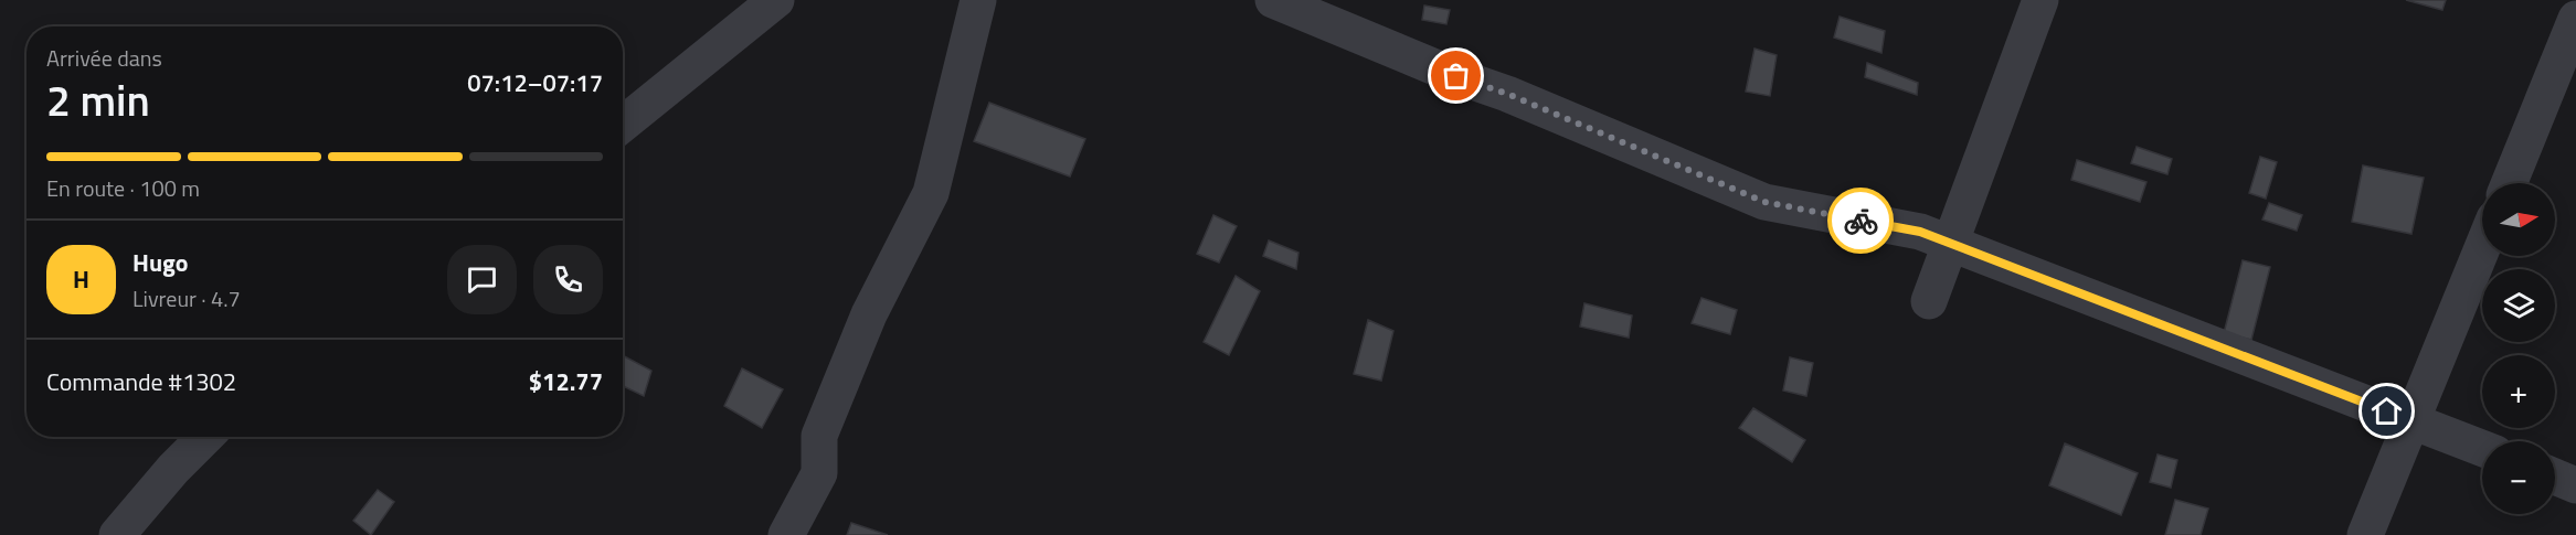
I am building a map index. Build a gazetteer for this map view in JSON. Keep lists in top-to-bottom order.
{
  "north": "right",
  "page": {
    "heading": ["2 min", "Arrivée dans", "07:12–07:17"],
    "panel": [
      "Hugo",
      "Livreur · 4.7",
      "Commande #1302",
      "$12.77"
    ],
    "bar": "En route · 100 m",
    "map_buttons": ["+", "−"],
    "round": "H"
  }
}
